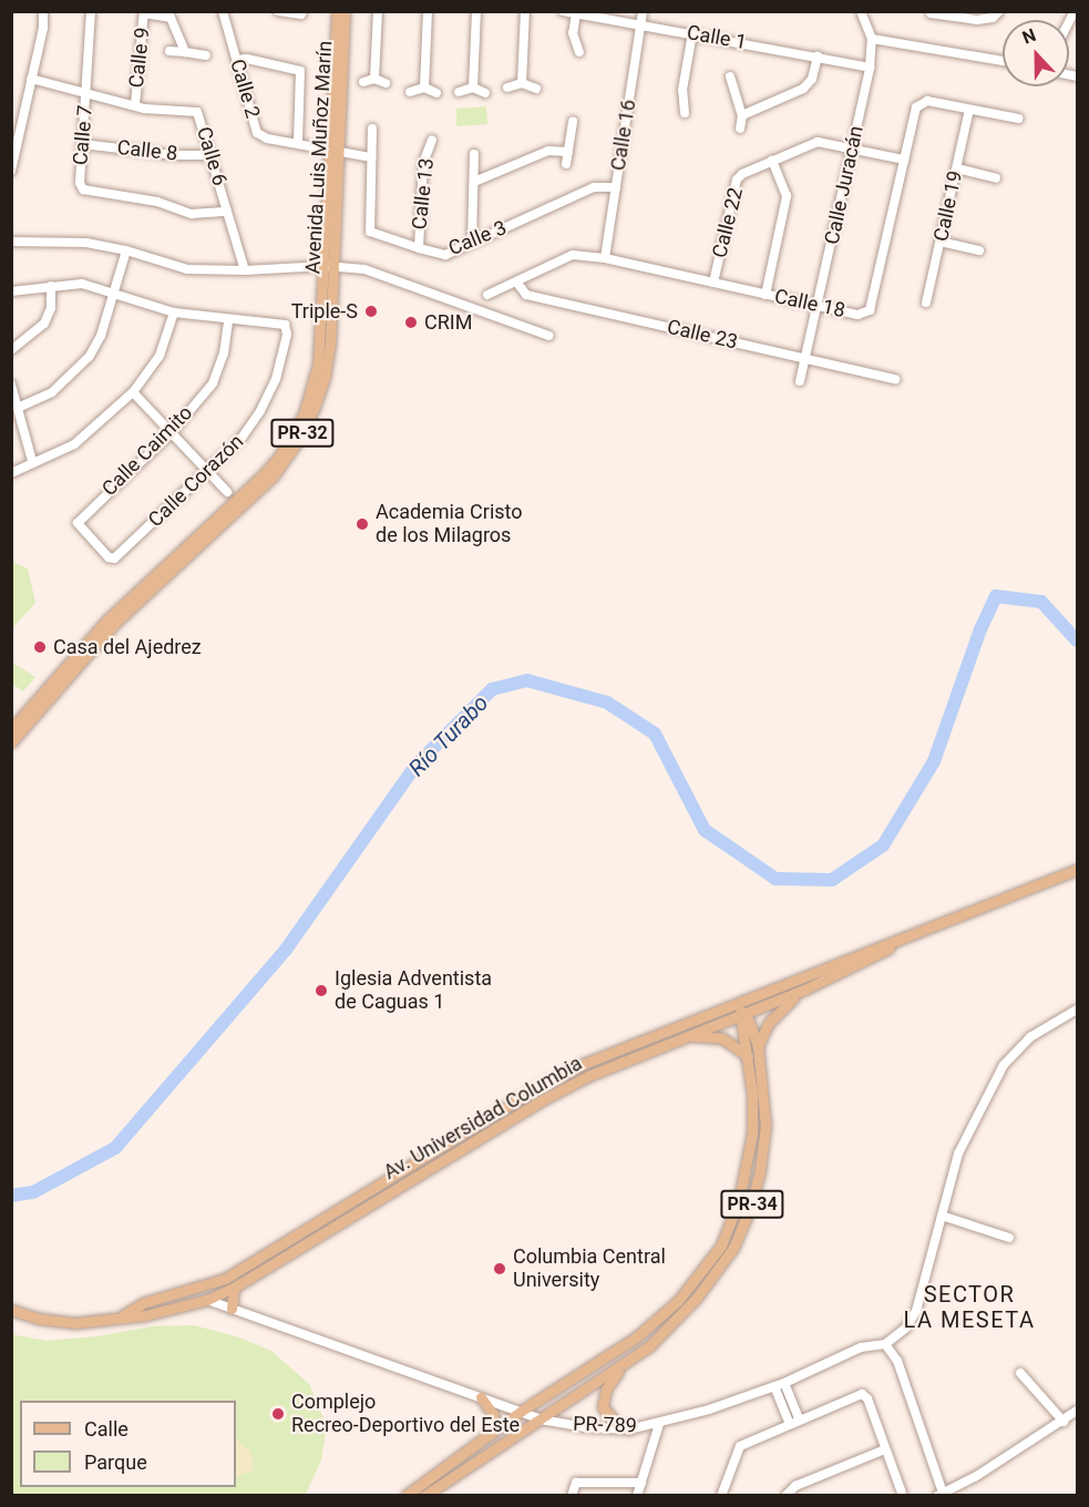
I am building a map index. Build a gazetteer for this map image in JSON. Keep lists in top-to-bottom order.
{
  "streets": {
    "main road": [
      "Avenida Luis Muñoz Marín",
      "PR-32",
      "Av. Universidad Columbia",
      "PR-34"
    ],
    "street": [
      "Calle 1",
      "Calle 9",
      "Calle 2",
      "Calle 7",
      "Calle 16",
      "Calle 8",
      "Calle 6",
      "Calle Juracán",
      "Calle 13",
      "Calle 19",
      "Calle 22",
      "Calle 3",
      "Calle 18",
      "Calle 23",
      "Calle Caimito",
      "Calle Corazón",
      "PR-789"
    ]
  },
  "crossings": [
    ["Calle 1", "Calle 16"],
    ["Calle 1", "Calle Juracán"],
    ["Calle 9", "Calle 6"],
    ["Calle 2", "Avenida Luis Muñoz Marín"],
    ["Calle 2", "Calle 3"],
    ["Calle 7", "Calle 8"],
    ["Calle 7", "Calle 6"],
    ["Calle 16", "Calle 3"],
    ["Calle 16", "Calle 18"],
    ["Calle 8", "Calle 6"],
    ["Calle Juracán", "Calle 22"],
    ["Calle Juracán", "Calle 18"],
    ["Calle Juracán", "Calle 23"],
    ["Calle 13", "Calle 3"],
    ["Calle 19", "Calle 18"],
    ["Calle 22", "Calle 18"],
    ["Calle 18", "Calle 23"],
    ["Calle Caimito", "Calle Corazón"],
    ["Av. Universidad Columbia", "PR-34"],
    ["Av. Universidad Columbia", "PR-789"],
    ["PR-34", "PR-789"]
  ],
  "districts": ["SECTOR LA MESETA"],
  "water": ["Río Turabo"],
  "places": [
    "Triple-S",
    "CRIM",
    "Academia Cristo de los Milagros",
    "Casa del Ajedrez",
    "Iglesia Adventista de Caguas 1",
    "Columbia Central University",
    "Complejo Recreo-Deportivo del Este"
  ],
  "legend": ["Calle", "Parque"],
  "north": "top"
}
